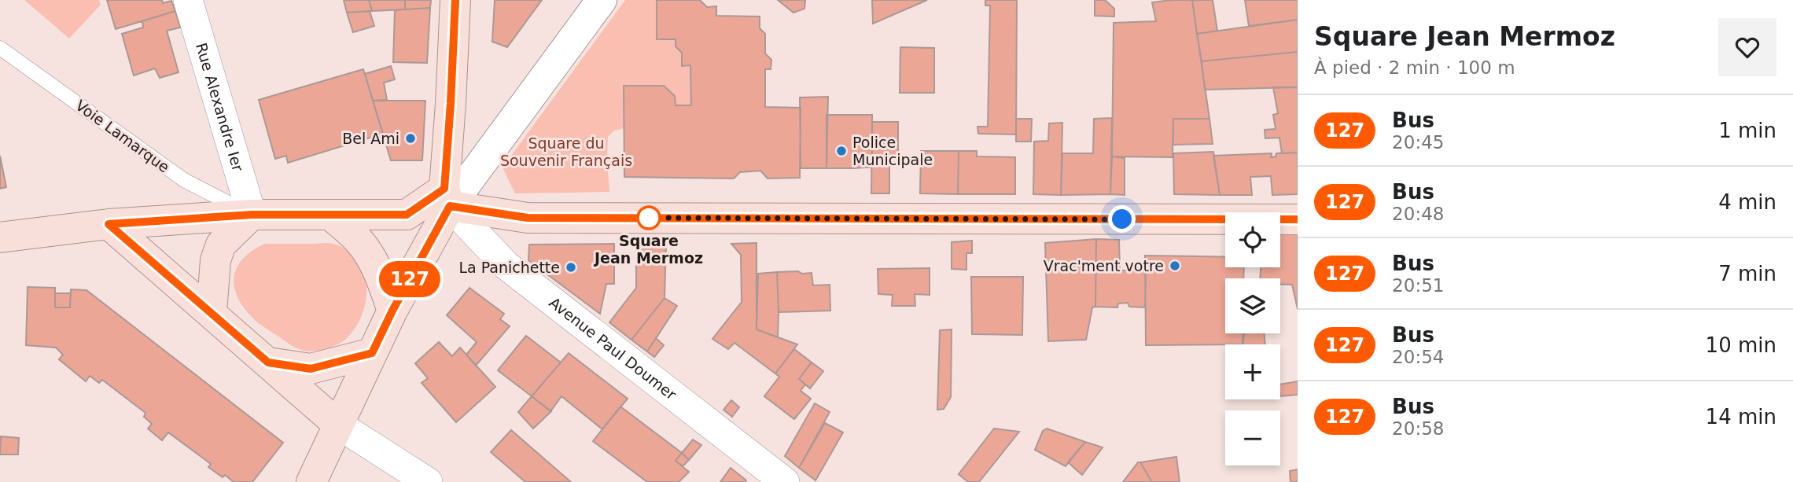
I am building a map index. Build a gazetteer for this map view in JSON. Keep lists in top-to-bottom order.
{
  "streets": {
    "street": ["Rue Alexandre Ier", "Avenue Paul Doumer"],
    "lane": ["Voie Lamarque"]
  },
  "crossings": [
    ["Rue Alexandre Ier", "Voie Lamarque"]
  ],
  "parks": ["Square du Souvenir Français"],
  "places": [
    "Bel Ami",
    "Police Municipale",
    "Square Jean Mermoz",
    "Vrac'ment votre",
    "La Panichette"
  ],
  "lines": ["bus line 127"],
  "page": {
    "on_map": "127",
    "heading": ["Square Jean Mermoz", "À pied · 2 min · 100 m"],
    "list": [
      {
        "mark": "127",
        "name": "Bus",
        "note": "20:45",
        "value": "1 min"
      },
      {
        "mark": "127",
        "name": "Bus",
        "note": "20:48",
        "value": "4 min"
      },
      {
        "mark": "127",
        "name": "Bus",
        "note": "20:51",
        "value": "7 min"
      },
      {
        "mark": "127",
        "name": "Bus",
        "note": "20:54",
        "value": "10 min"
      },
      {
        "mark": "127",
        "name": "Bus",
        "note": "20:58",
        "value": "14 min"
      }
    ],
    "map_buttons": ["+", "−"]
  }
}
